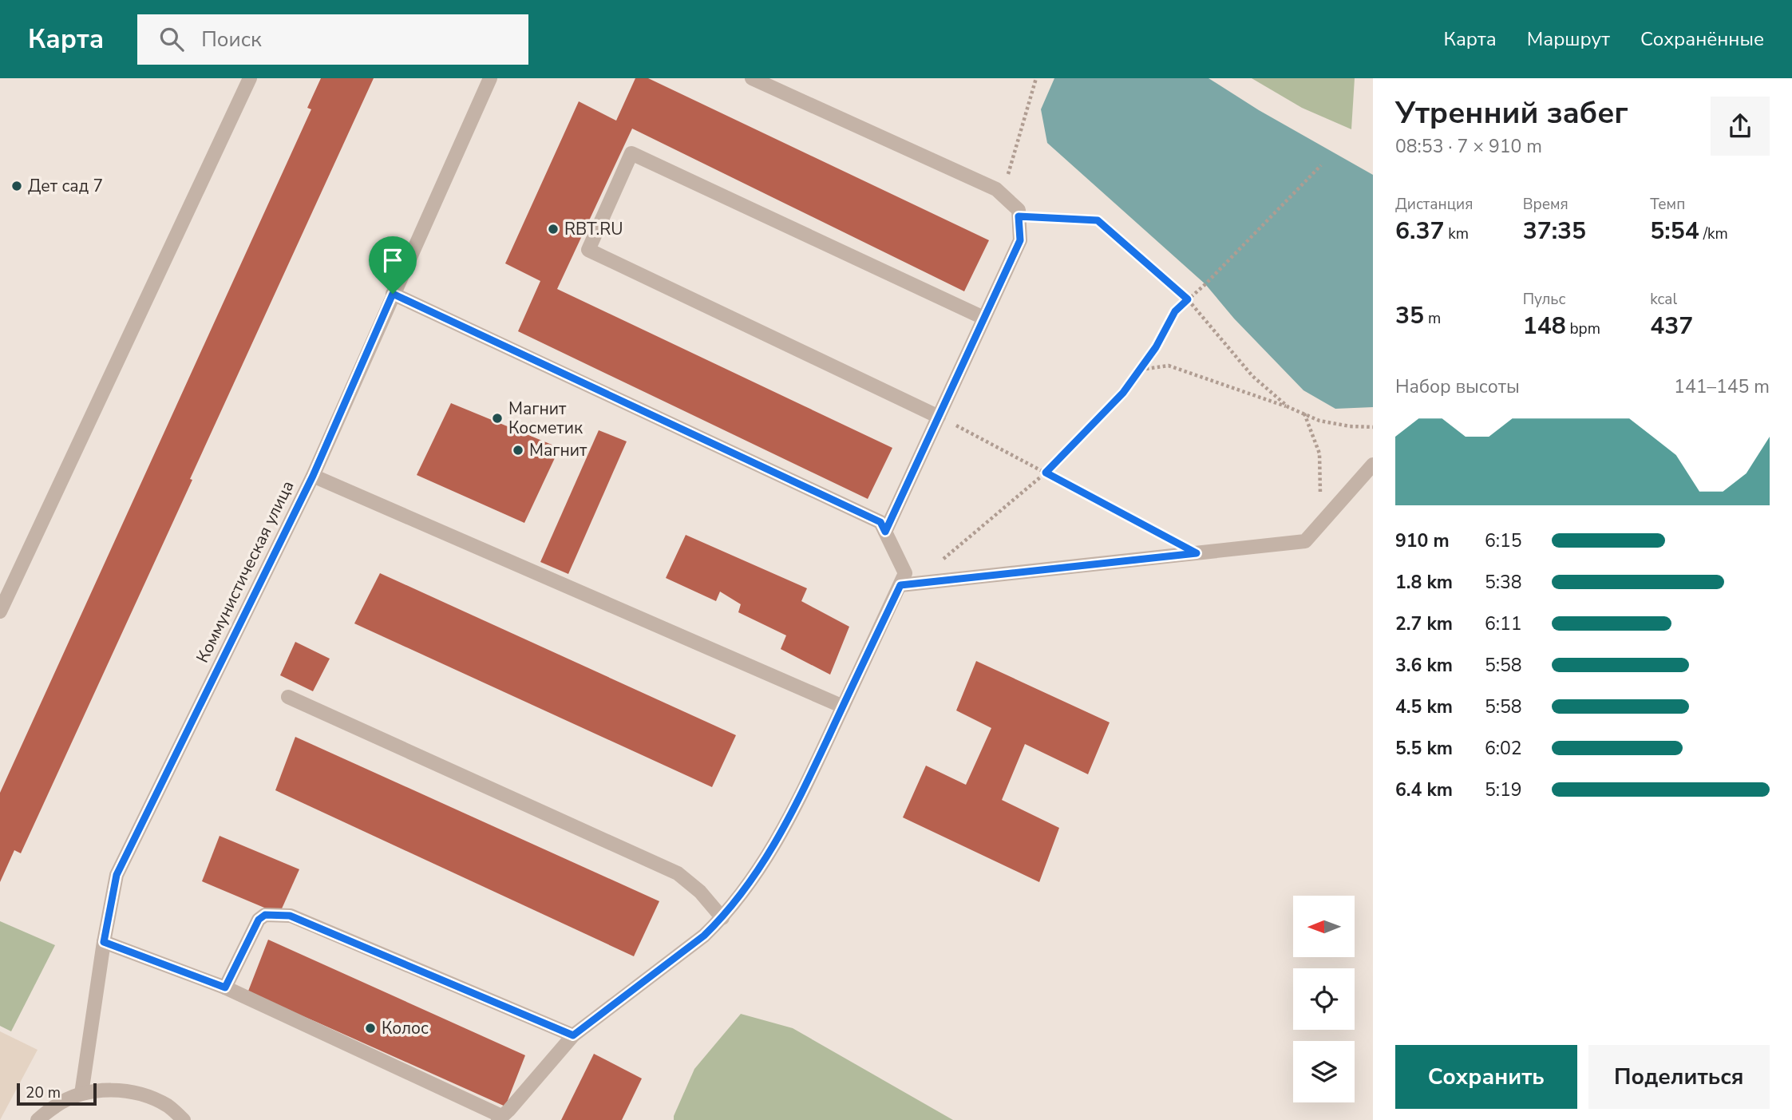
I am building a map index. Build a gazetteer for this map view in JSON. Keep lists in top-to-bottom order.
{
  "streets": {
    "street": ["Коммунистическая улица"]
  },
  "places": [
    "Дет сад 7",
    "RBT.RU",
    "Магнит Косметик",
    "Магнит",
    "Колос"
  ],
  "scale_bar": "20 m",
  "north": "left",
  "page": {
    "header": "Карта",
    "search": "Поиск",
    "nav": ["Карта", "Маршрут", "Сохранённые"],
    "heading": ["Утренний забег", "08:53 · 7 × 910 m"],
    "stats": [
      ["Дистанция", "6.37 km"],
      ["Время", "37:35"],
      ["Темп", "5:54 /km"],
      ["35 m"],
      ["Пульс", "148 bpm"],
      ["kcal", "437"]
    ],
    "chart": ["Набор высоты", "141–145 m"],
    "list": [
      {
        "name": "910 m",
        "note": "6:15"
      },
      {
        "name": "1.8 km",
        "note": "5:38"
      },
      {
        "name": "2.7 km",
        "note": "6:11"
      },
      {
        "name": "3.6 km",
        "note": "5:58"
      },
      {
        "name": "4.5 km",
        "note": "5:58"
      },
      {
        "name": "5.5 km",
        "note": "6:02"
      },
      {
        "name": "6.4 km",
        "note": "5:19"
      }
    ],
    "buttons": ["Сохранить", "Поделиться"],
    "scale": "20 m"
  }
}
